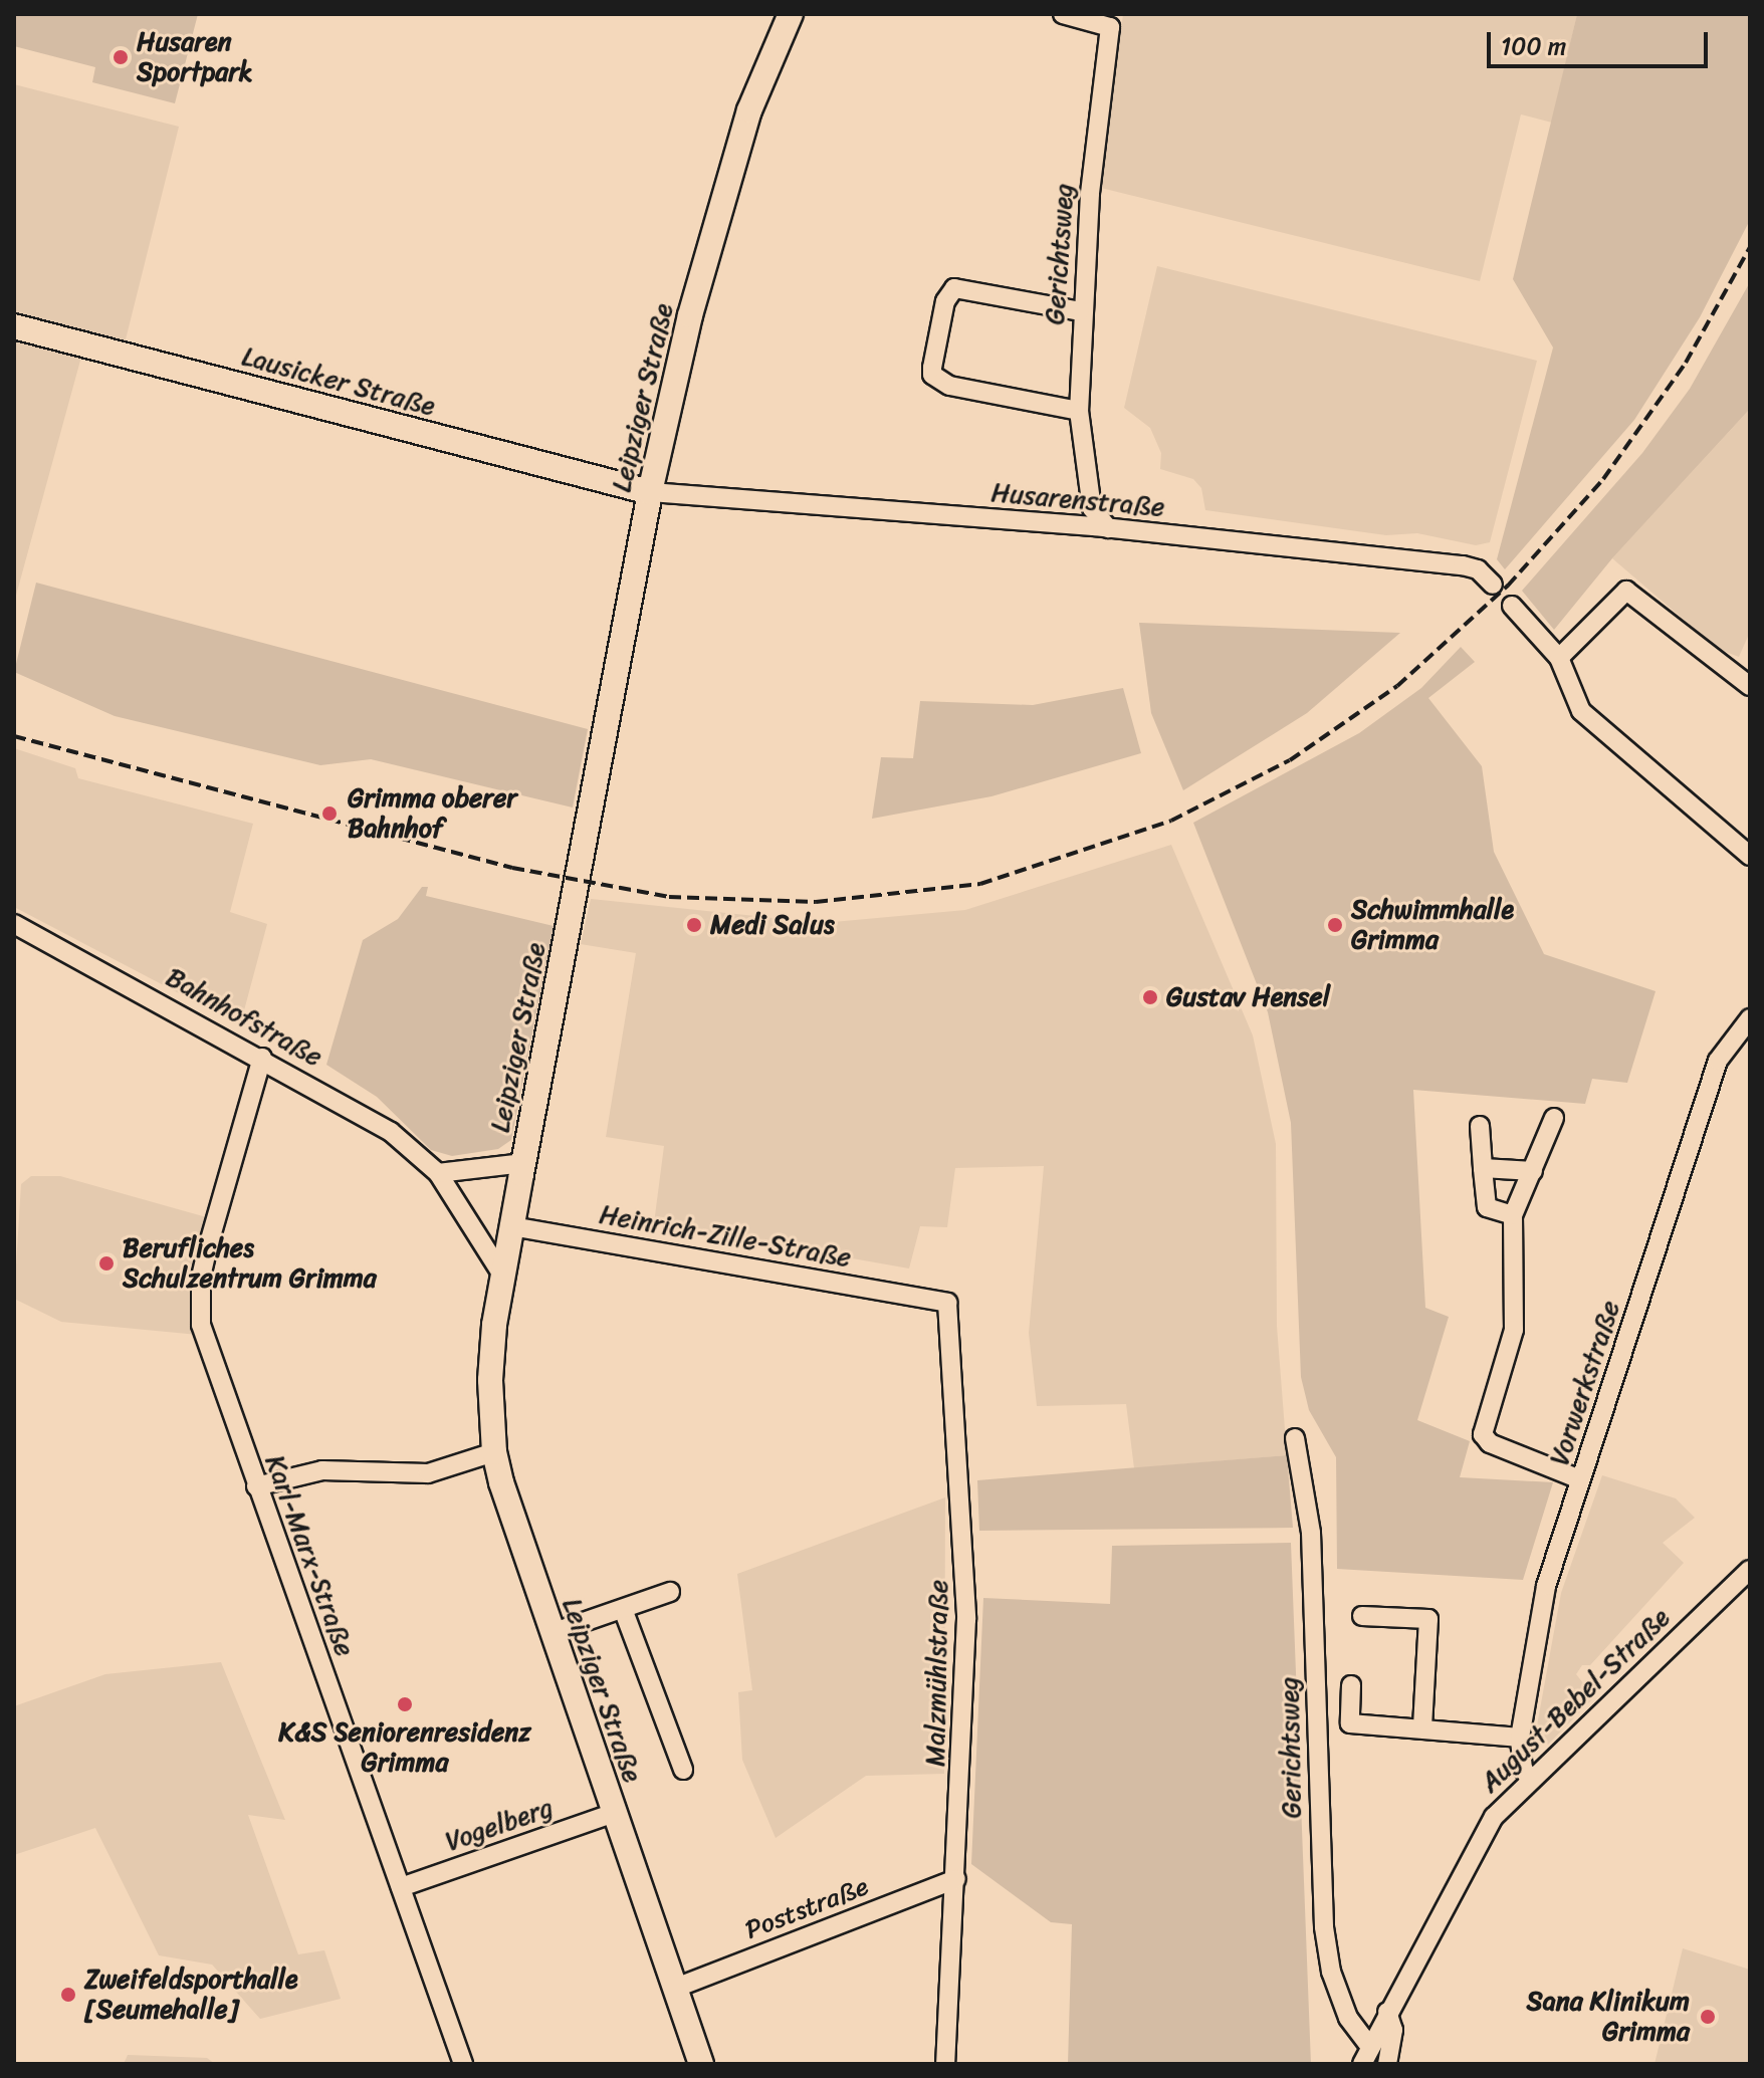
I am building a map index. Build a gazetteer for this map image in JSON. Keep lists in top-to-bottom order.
{
  "streets": {
    "main road": ["Lausicker Straße", "Leipziger Straße"],
    "street": [
      "Gerichtsweg",
      "Husarenstraße",
      "Bahnhofstraße",
      "Heinrich-Zille-Straße",
      "Vorwerkstraße",
      "Karl-Marx-Straße",
      "Malzmühlstraße",
      "August-Bebel-Straße",
      "Vogelberg",
      "Poststraße"
    ]
  },
  "crossings": [
    ["Gerichtsweg", "Husarenstraße"],
    ["Gerichtsweg", "August-Bebel-Straße"],
    ["Lausicker Straße", "Leipziger Straße"],
    ["Lausicker Straße", "Husarenstraße"],
    ["Leipziger Straße", "Husarenstraße"],
    ["Leipziger Straße", "Bahnhofstraße"],
    ["Leipziger Straße", "Heinrich-Zille-Straße"],
    ["Leipziger Straße", "Vogelberg"],
    ["Leipziger Straße", "Poststraße"],
    ["Bahnhofstraße", "Karl-Marx-Straße"],
    ["Heinrich-Zille-Straße", "Malzmühlstraße"],
    ["Vorwerkstraße", "August-Bebel-Straße"],
    ["Karl-Marx-Straße", "Vogelberg"],
    ["Malzmühlstraße", "Poststraße"]
  ],
  "places": [
    "Husaren Sportpark",
    "Grimma oberer Bahnhof",
    "Medi Salus",
    "Schwimmhalle Grimma",
    "Gustav Hensel",
    "Berufliches Schulzentrum Grimma",
    "K&S Seniorenresidenz Grimma",
    "Zweifeldsporthalle [Seumehalle]",
    "Sana Klinikum Grimma"
  ],
  "scale_bar": "100 m"
}
